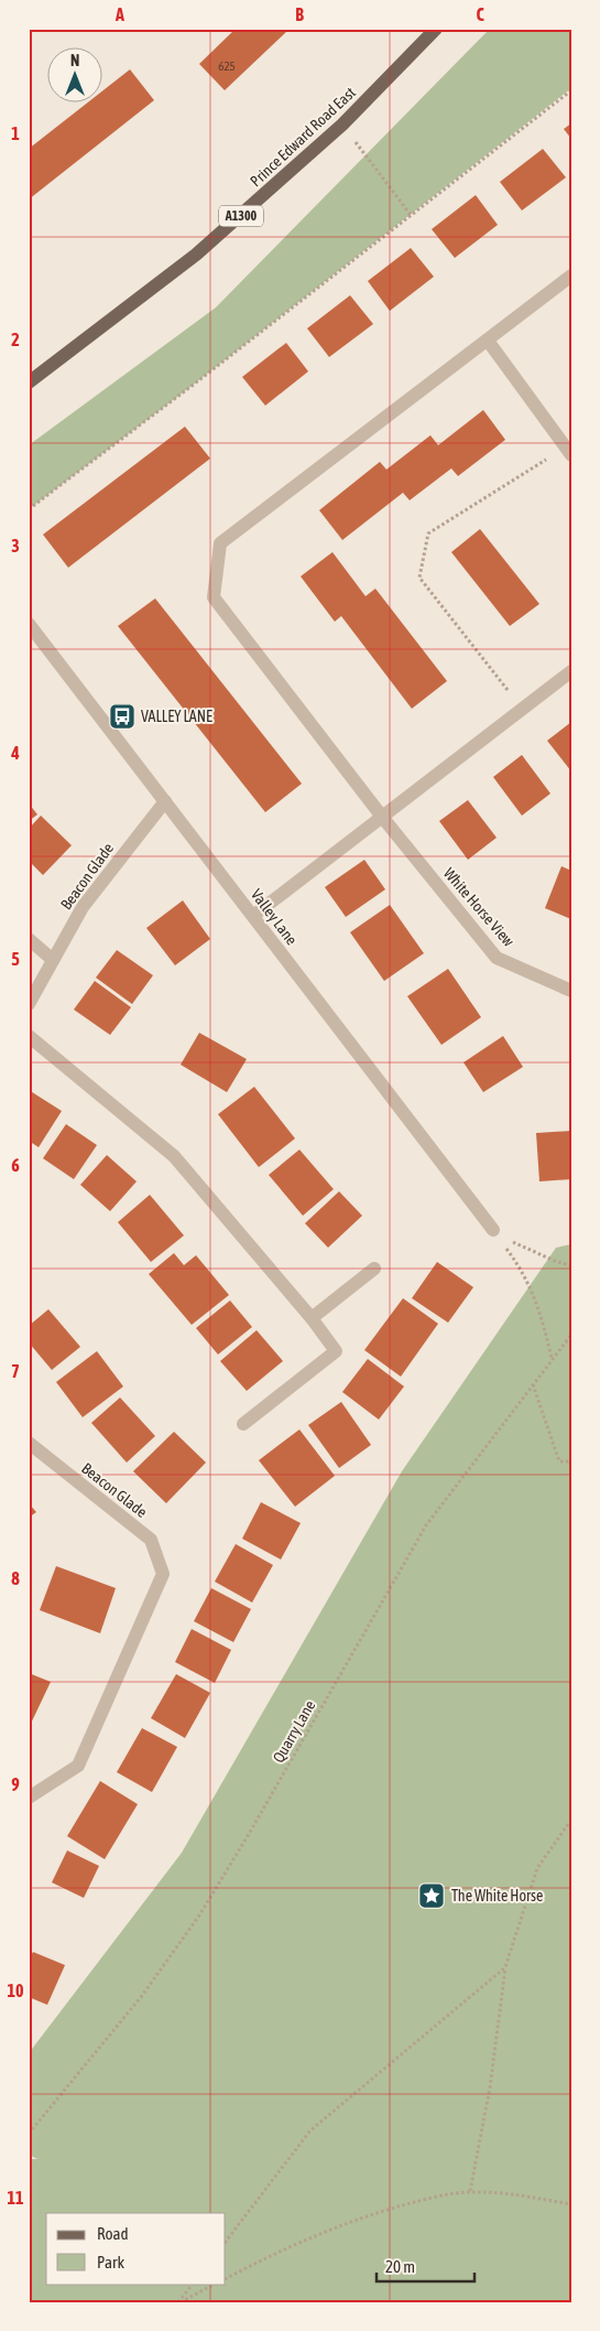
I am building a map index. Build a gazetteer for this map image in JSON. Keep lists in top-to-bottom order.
{
  "streets": {
    "main road": ["Prince Edward Road East", "A1300"],
    "street": ["Beacon Glade", "White Horse View", "Valley Lane"],
    "path": ["Quarry Lane"]
  },
  "crossings": [
    ["Beacon Glade", "Valley Lane"]
  ],
  "places": {
    "bus stop": ["VALLEY LANE"],
    "place": ["The White Horse"]
  },
  "house_numbers": ["625"],
  "legend": ["Road", "Park"],
  "scale_bar": "20 m",
  "north": "top",
  "grid": {
    "columns": ["A", "B", "C"],
    "rows": [
      "1",
      "2",
      "3",
      "4",
      "5",
      "6",
      "7",
      "8",
      "9",
      "10",
      "11"
    ]
  }
}
